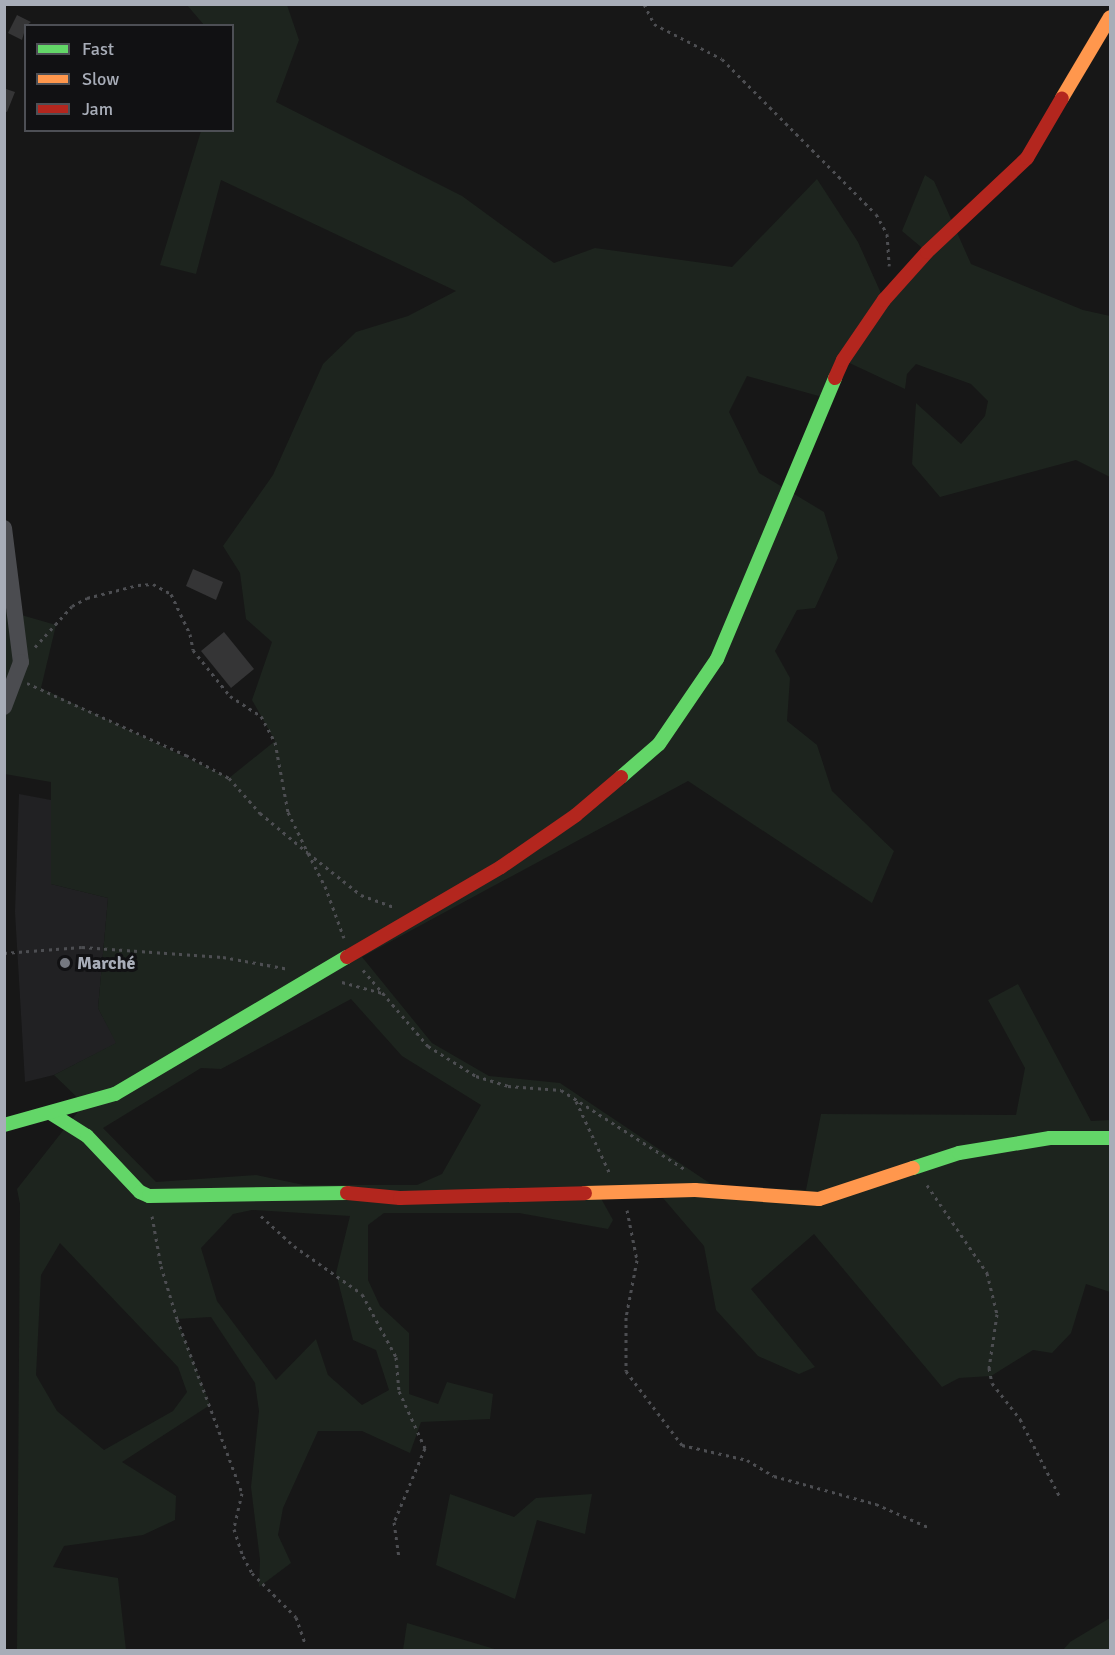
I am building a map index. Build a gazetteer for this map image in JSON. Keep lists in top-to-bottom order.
{
  "places": ["Marché"],
  "legend": ["Fast", "Slow", "Jam"]
}
